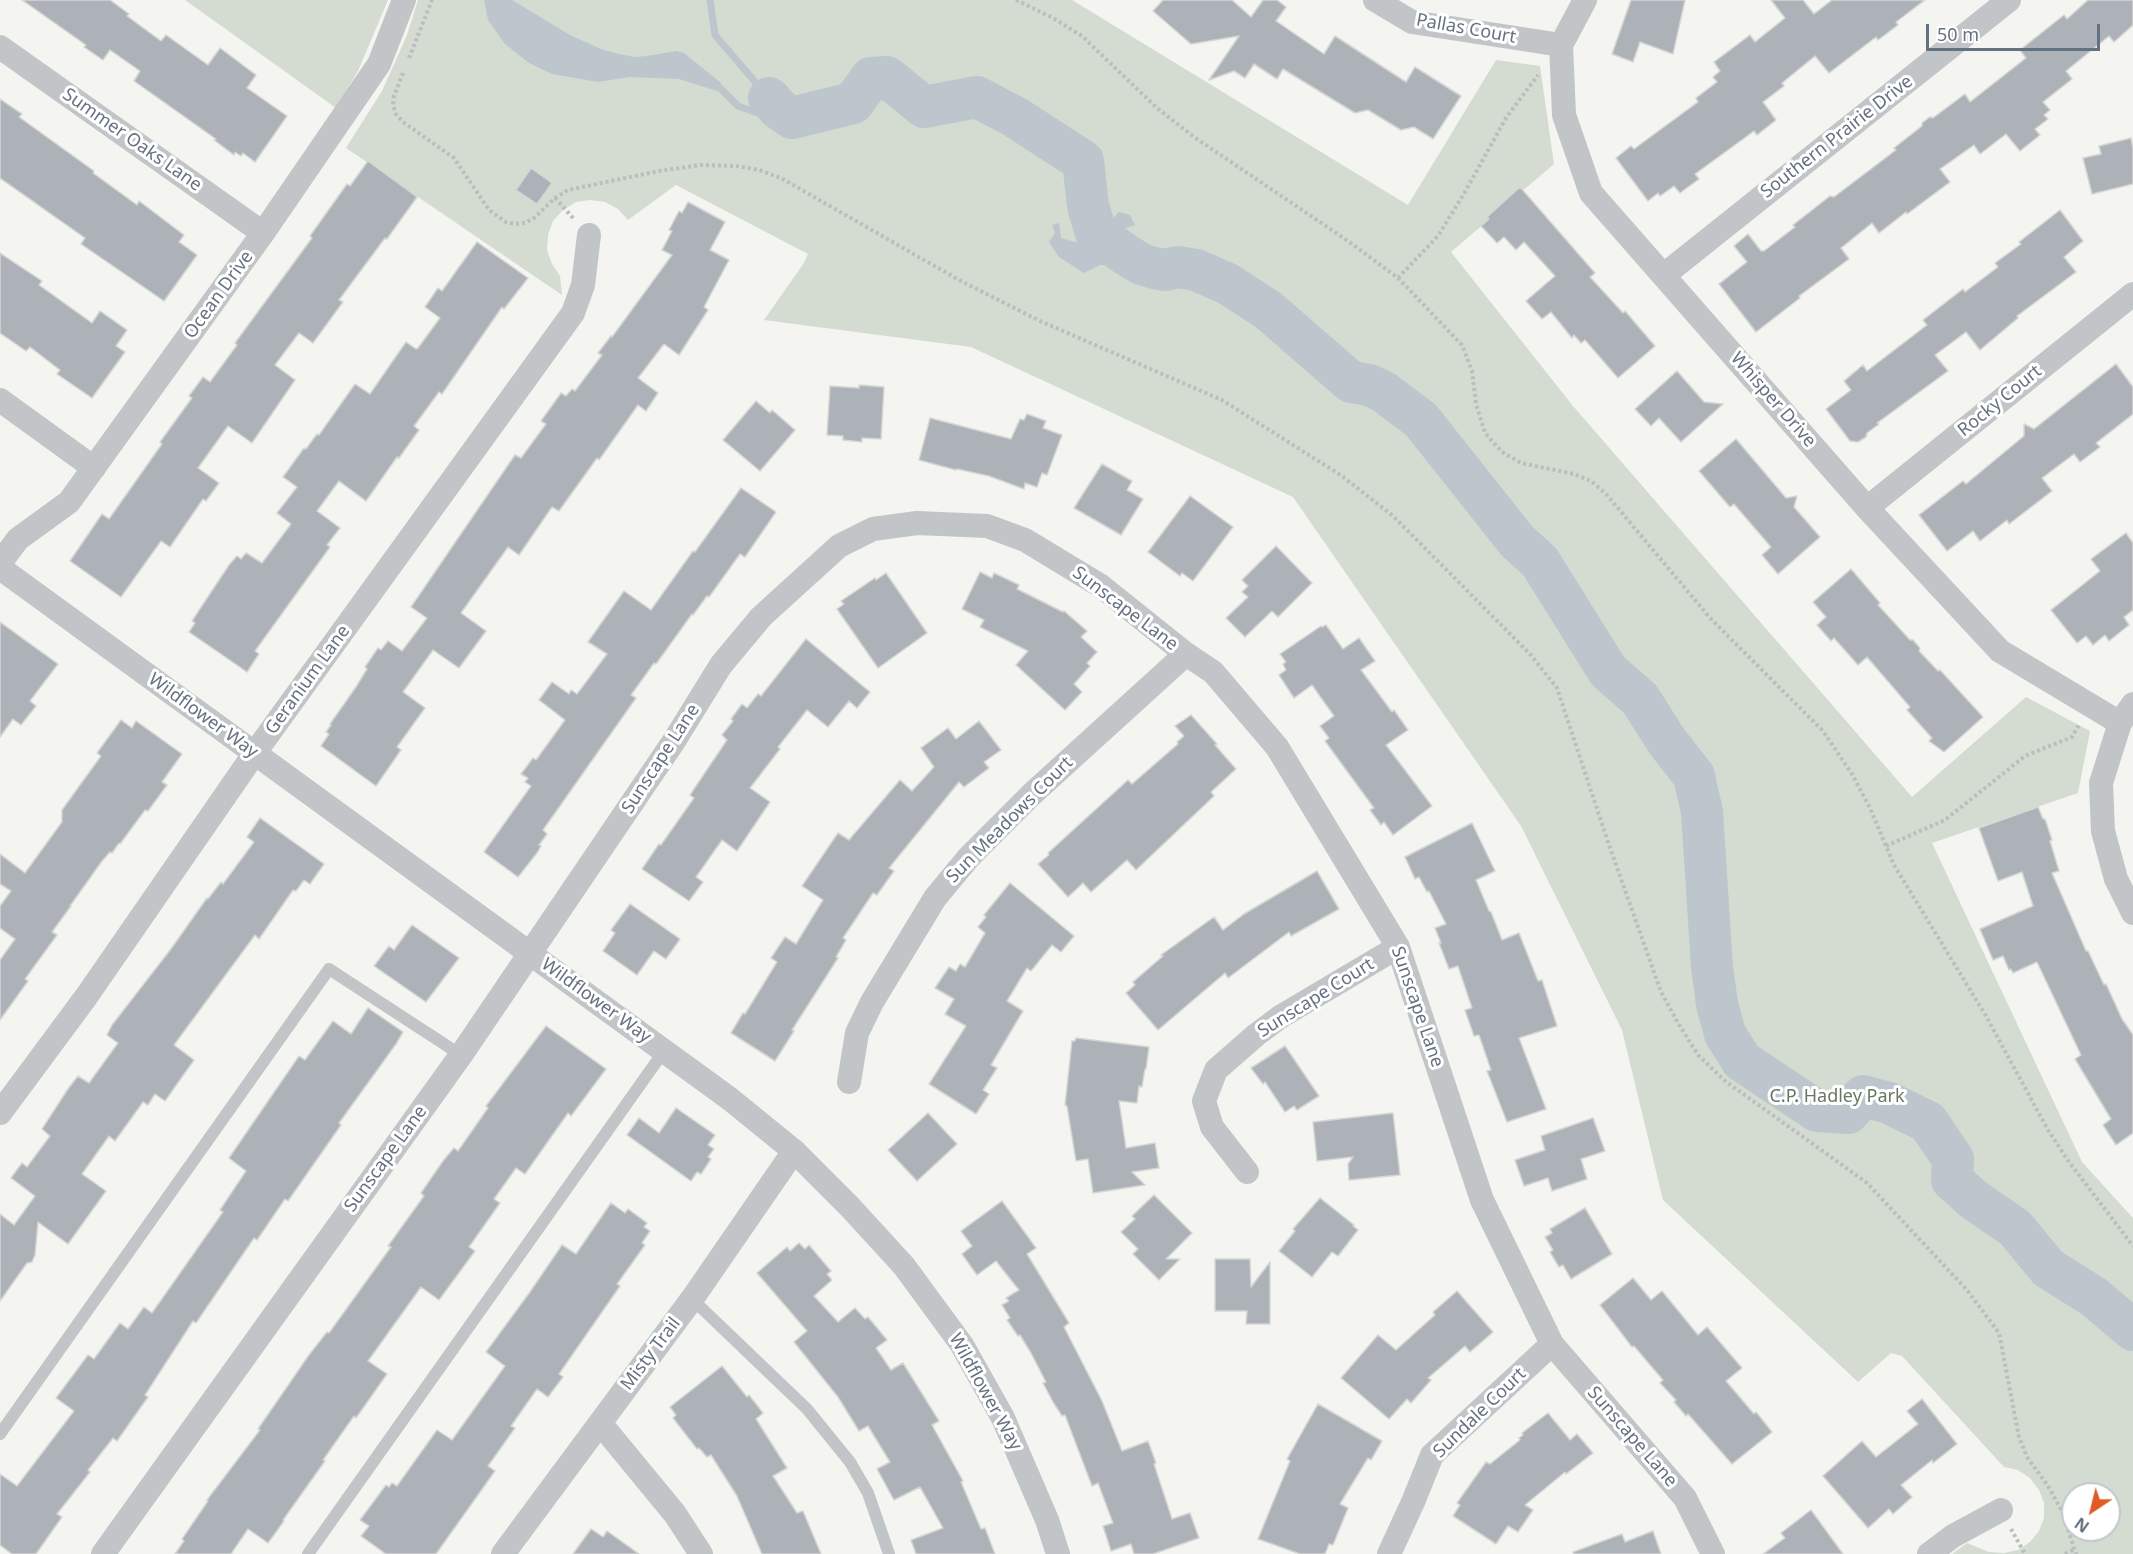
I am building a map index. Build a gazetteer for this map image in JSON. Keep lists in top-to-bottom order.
{
  "streets": {
    "street": [
      "Pallas Court",
      "Southern Prairie Drive",
      "Summer Oaks Lane",
      "Ocean Drive",
      "Whisper Drive",
      "Rocky Court",
      "Sunscape Lane",
      "Geranium Lane",
      "Wildflower Way",
      "Sun Meadows Court",
      "Sunscape Court",
      "Misty Trail",
      "Sundale Court"
    ]
  },
  "crossings": [
    ["Pallas Court", "Whisper Drive"],
    ["Southern Prairie Drive", "Whisper Drive"],
    ["Summer Oaks Lane", "Ocean Drive"],
    ["Whisper Drive", "Rocky Court"],
    ["Sunscape Lane", "Wildflower Way"],
    ["Sunscape Lane", "Sun Meadows Court"],
    ["Sunscape Lane", "Sunscape Court"],
    ["Sunscape Lane", "Sundale Court"],
    ["Geranium Lane", "Wildflower Way"],
    ["Wildflower Way", "Misty Trail"]
  ],
  "parks": ["C.P. Hadley Park"],
  "scale_bar": "50 m",
  "north": "bottom left"
}
